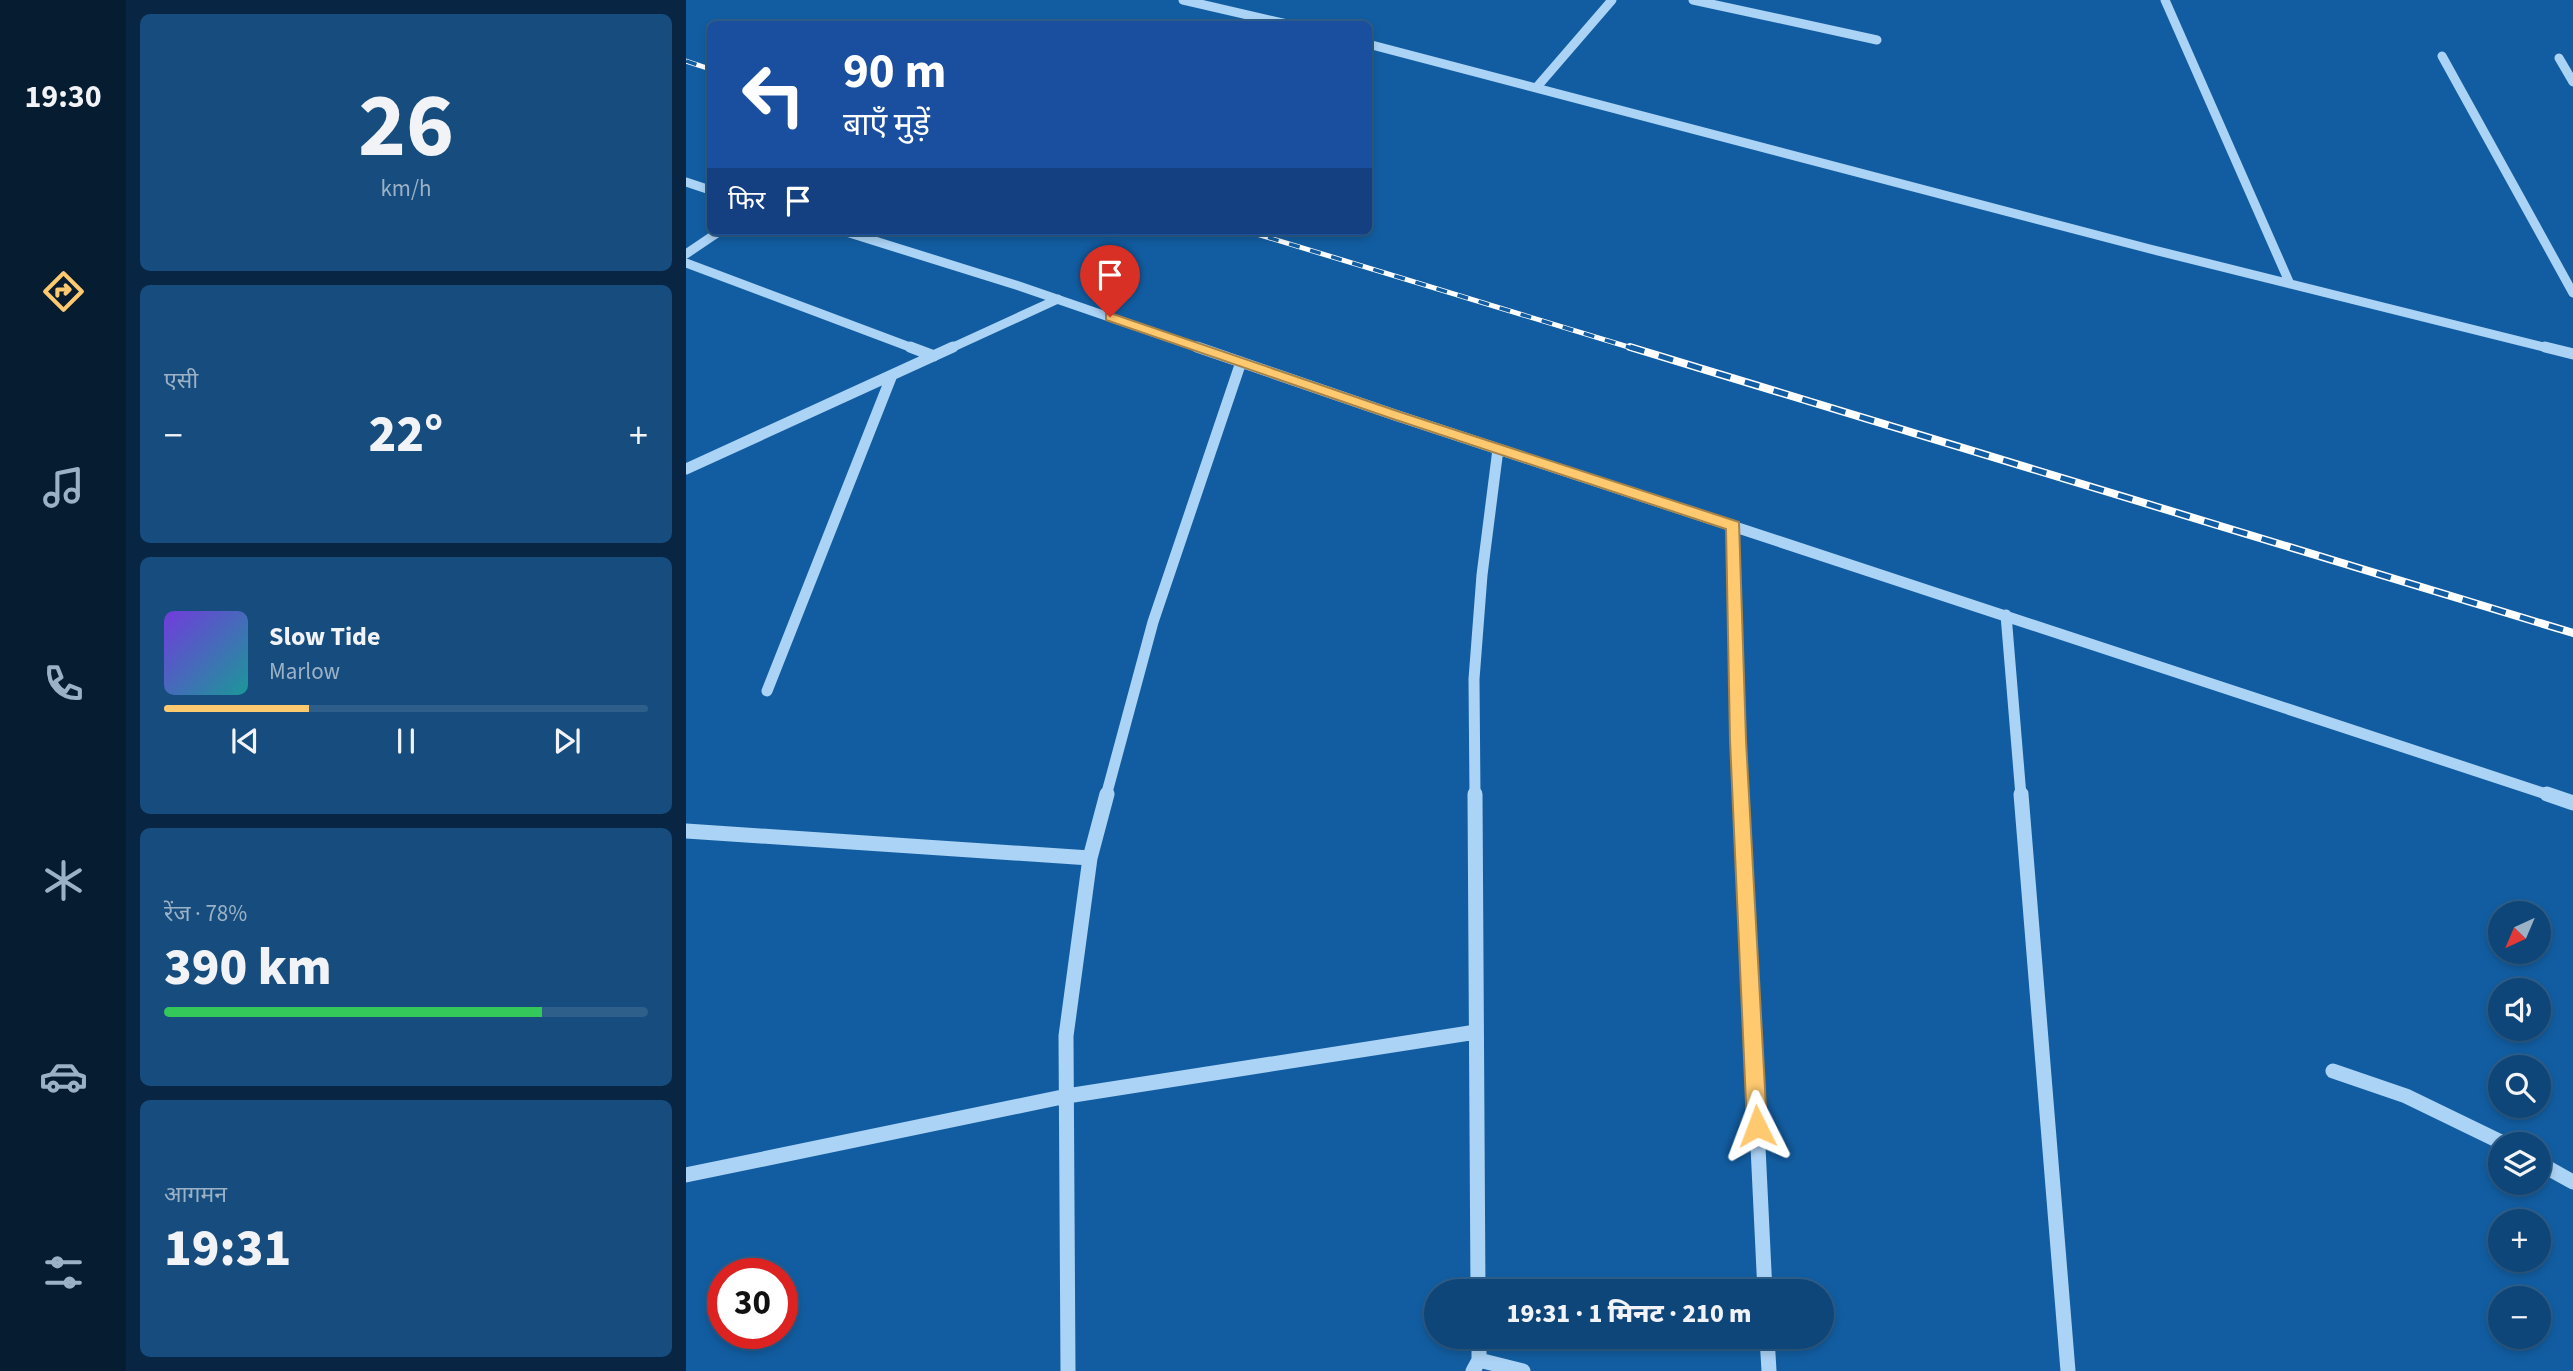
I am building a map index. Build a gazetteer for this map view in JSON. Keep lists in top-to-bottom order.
{
  "north": "bottom left",
  "page": {
    "tabs": "19:30",
    "tile": [
      ["26", "km/h"],
      "एसी",
      ["रेंज · 78%", "390 km"],
      ["आगमन", "19:31"]
    ],
    "turn": ["90 m", "बाएँ मुड़ें"],
    "then": "फिर",
    "heat": ["−", "22°", "+"],
    "song": ["Slow Tide", "Marlow"],
    "map_buttons": ["+", "−"],
    "limit": "30",
    "trip": "19:31 · 1 मिनट · 210 m"
  }
}
